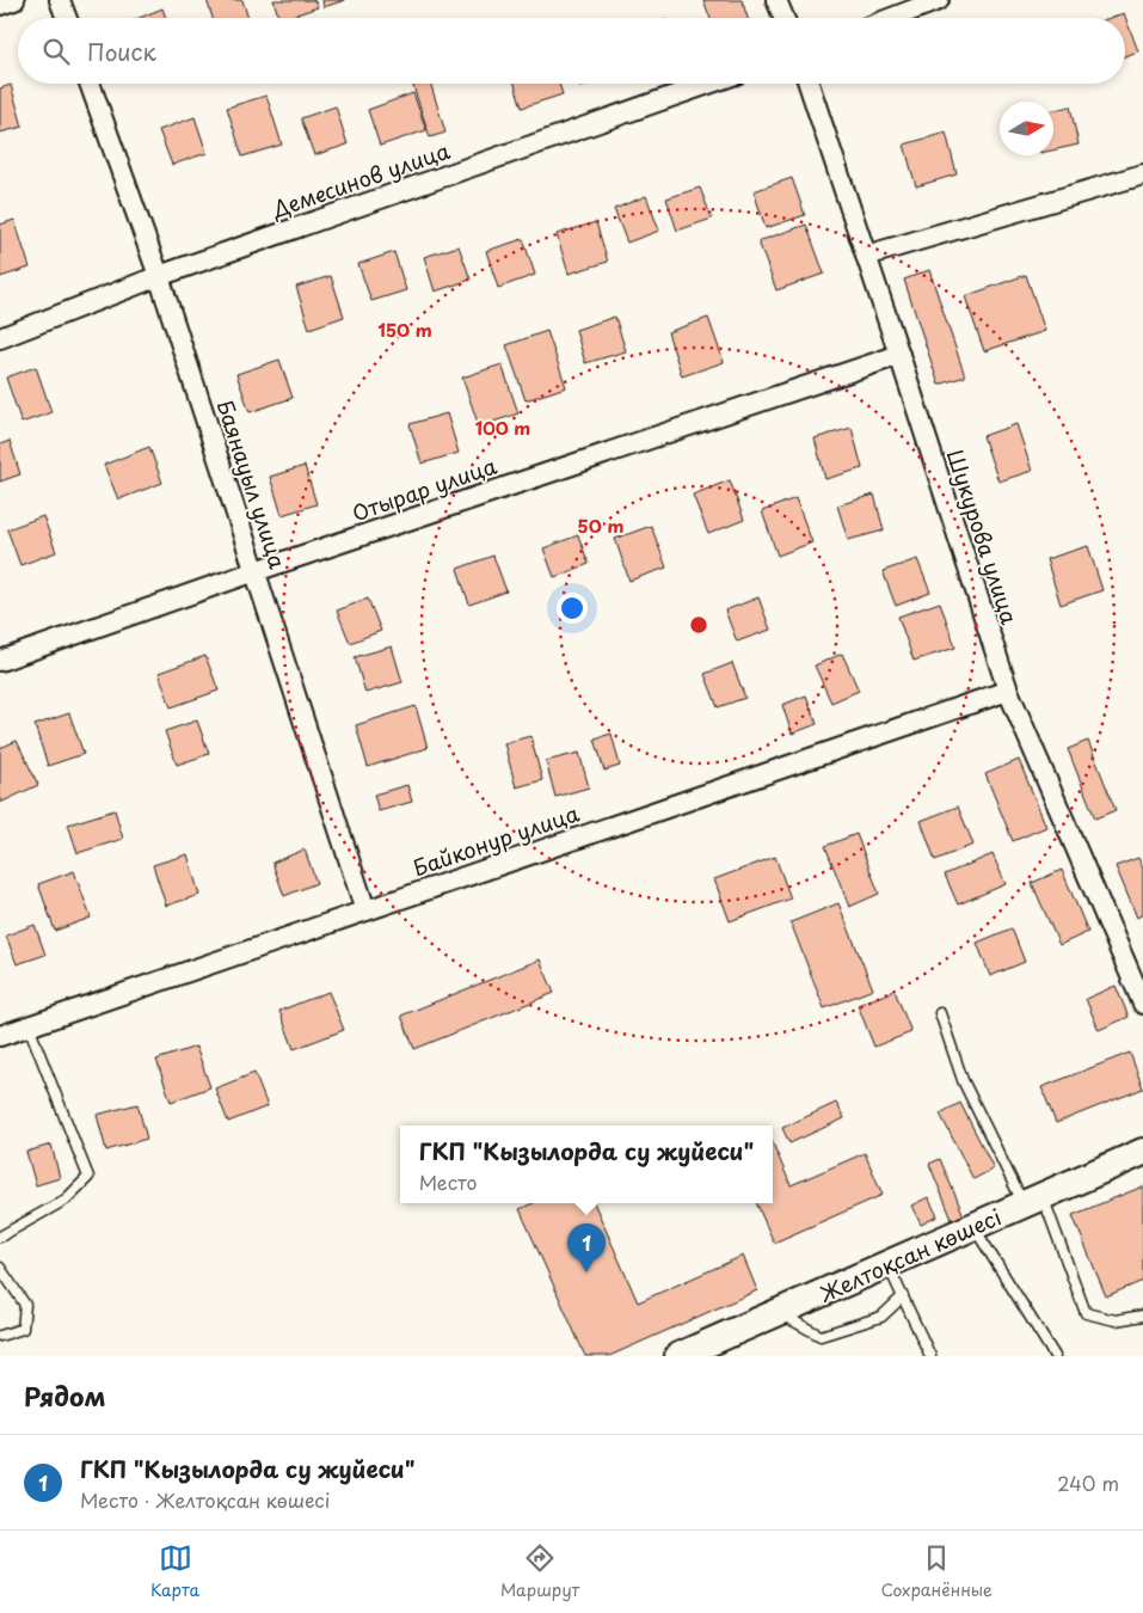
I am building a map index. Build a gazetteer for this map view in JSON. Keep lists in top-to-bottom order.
{
  "streets": {
    "street": [
      "Демесинов улица",
      "Баянауыл улица",
      "Отырар улица",
      "Шукурова улица",
      "Байконур улица",
      "Желтоқсан көшесі"
    ]
  },
  "crossings": [
    ["Демесинов улица", "Баянауыл улица"],
    ["Баянауыл улица", "Отырар улица"],
    ["Баянауыл улица", "Байконур улица"],
    ["Отырар улица", "Шукурова улица"],
    ["Шукурова улица", "Байконур улица"]
  ],
  "north": "right",
  "page": {
    "search": "Поиск",
    "popup": ["ГКП \"Кызылорда су жуйеси\"", "Место"],
    "pins": "1",
    "heading": "Рядом",
    "list": [
      {
        "mark": "1",
        "name": "ГКП \"Кызылорда су жуйеси\"",
        "note": "Место · Желтоқсан көшесі",
        "value": "240 m"
      }
    ],
    "nav": ["Карта", "Маршрут", "Сохранённые"]
  },
  "rings": ["150 m", "100 m", "50 m"]
}
